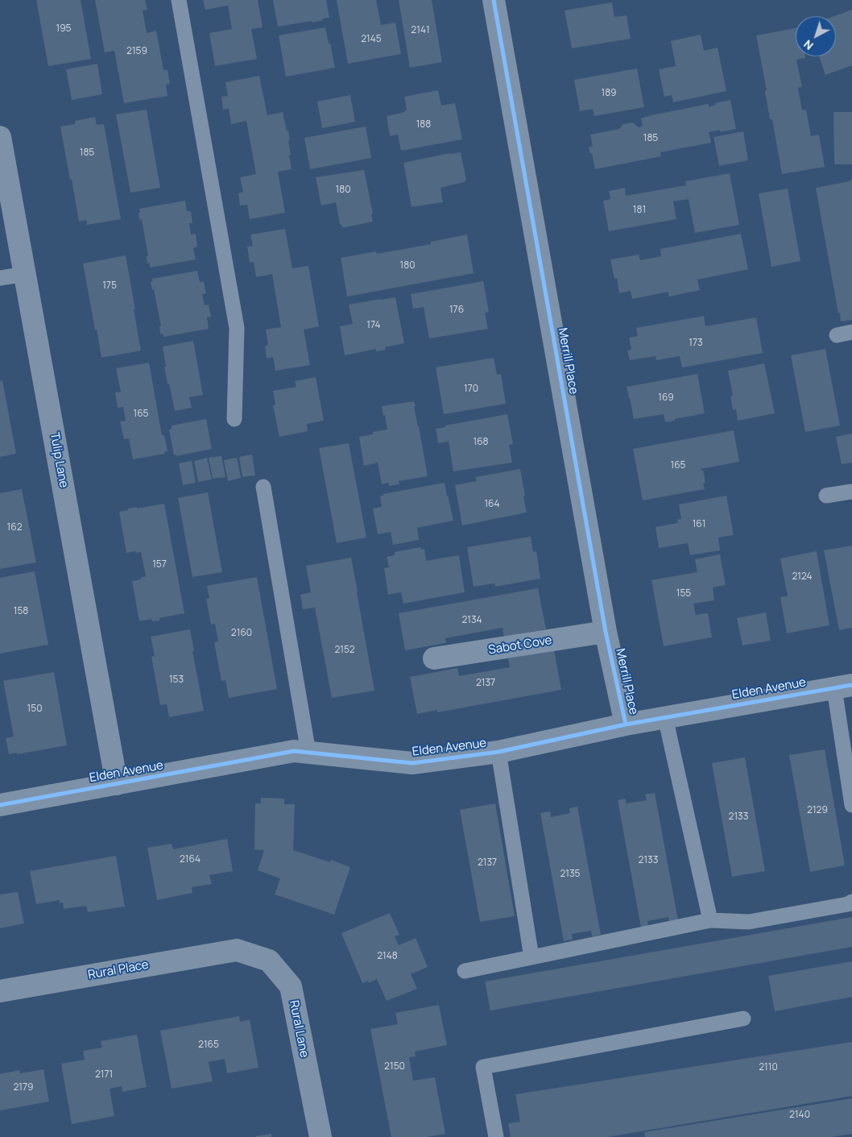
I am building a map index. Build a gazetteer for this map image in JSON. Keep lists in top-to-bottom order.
{
  "streets": {
    "street": [
      "Merrill Place",
      "Tulip Lane",
      "Sabot Cove",
      "Elden Avenue",
      "Rural Place",
      "Rural Lane"
    ]
  },
  "crossings": [
    ["Merrill Place", "Sabot Cove"],
    ["Merrill Place", "Elden Avenue"],
    ["Tulip Lane", "Elden Avenue"],
    ["Rural Place", "Rural Lane"]
  ],
  "house_numbers": [
    "195",
    "2141",
    "2145",
    "2159",
    "189",
    "188",
    "185",
    "185",
    "180",
    "181",
    "180",
    "175",
    "176",
    "174",
    "173",
    "170",
    "169",
    "165",
    "168",
    "165",
    "164",
    "161",
    "162",
    "157",
    "2124",
    "155",
    "158",
    "2134",
    "2160",
    "2152",
    "153",
    "2137",
    "150",
    "2129",
    "2133",
    "2164",
    "2133",
    "2137",
    "2135",
    "2148",
    "2165",
    "2150",
    "2110",
    "2171",
    "2179",
    "2140"
  ],
  "north": "bottom left"
}
